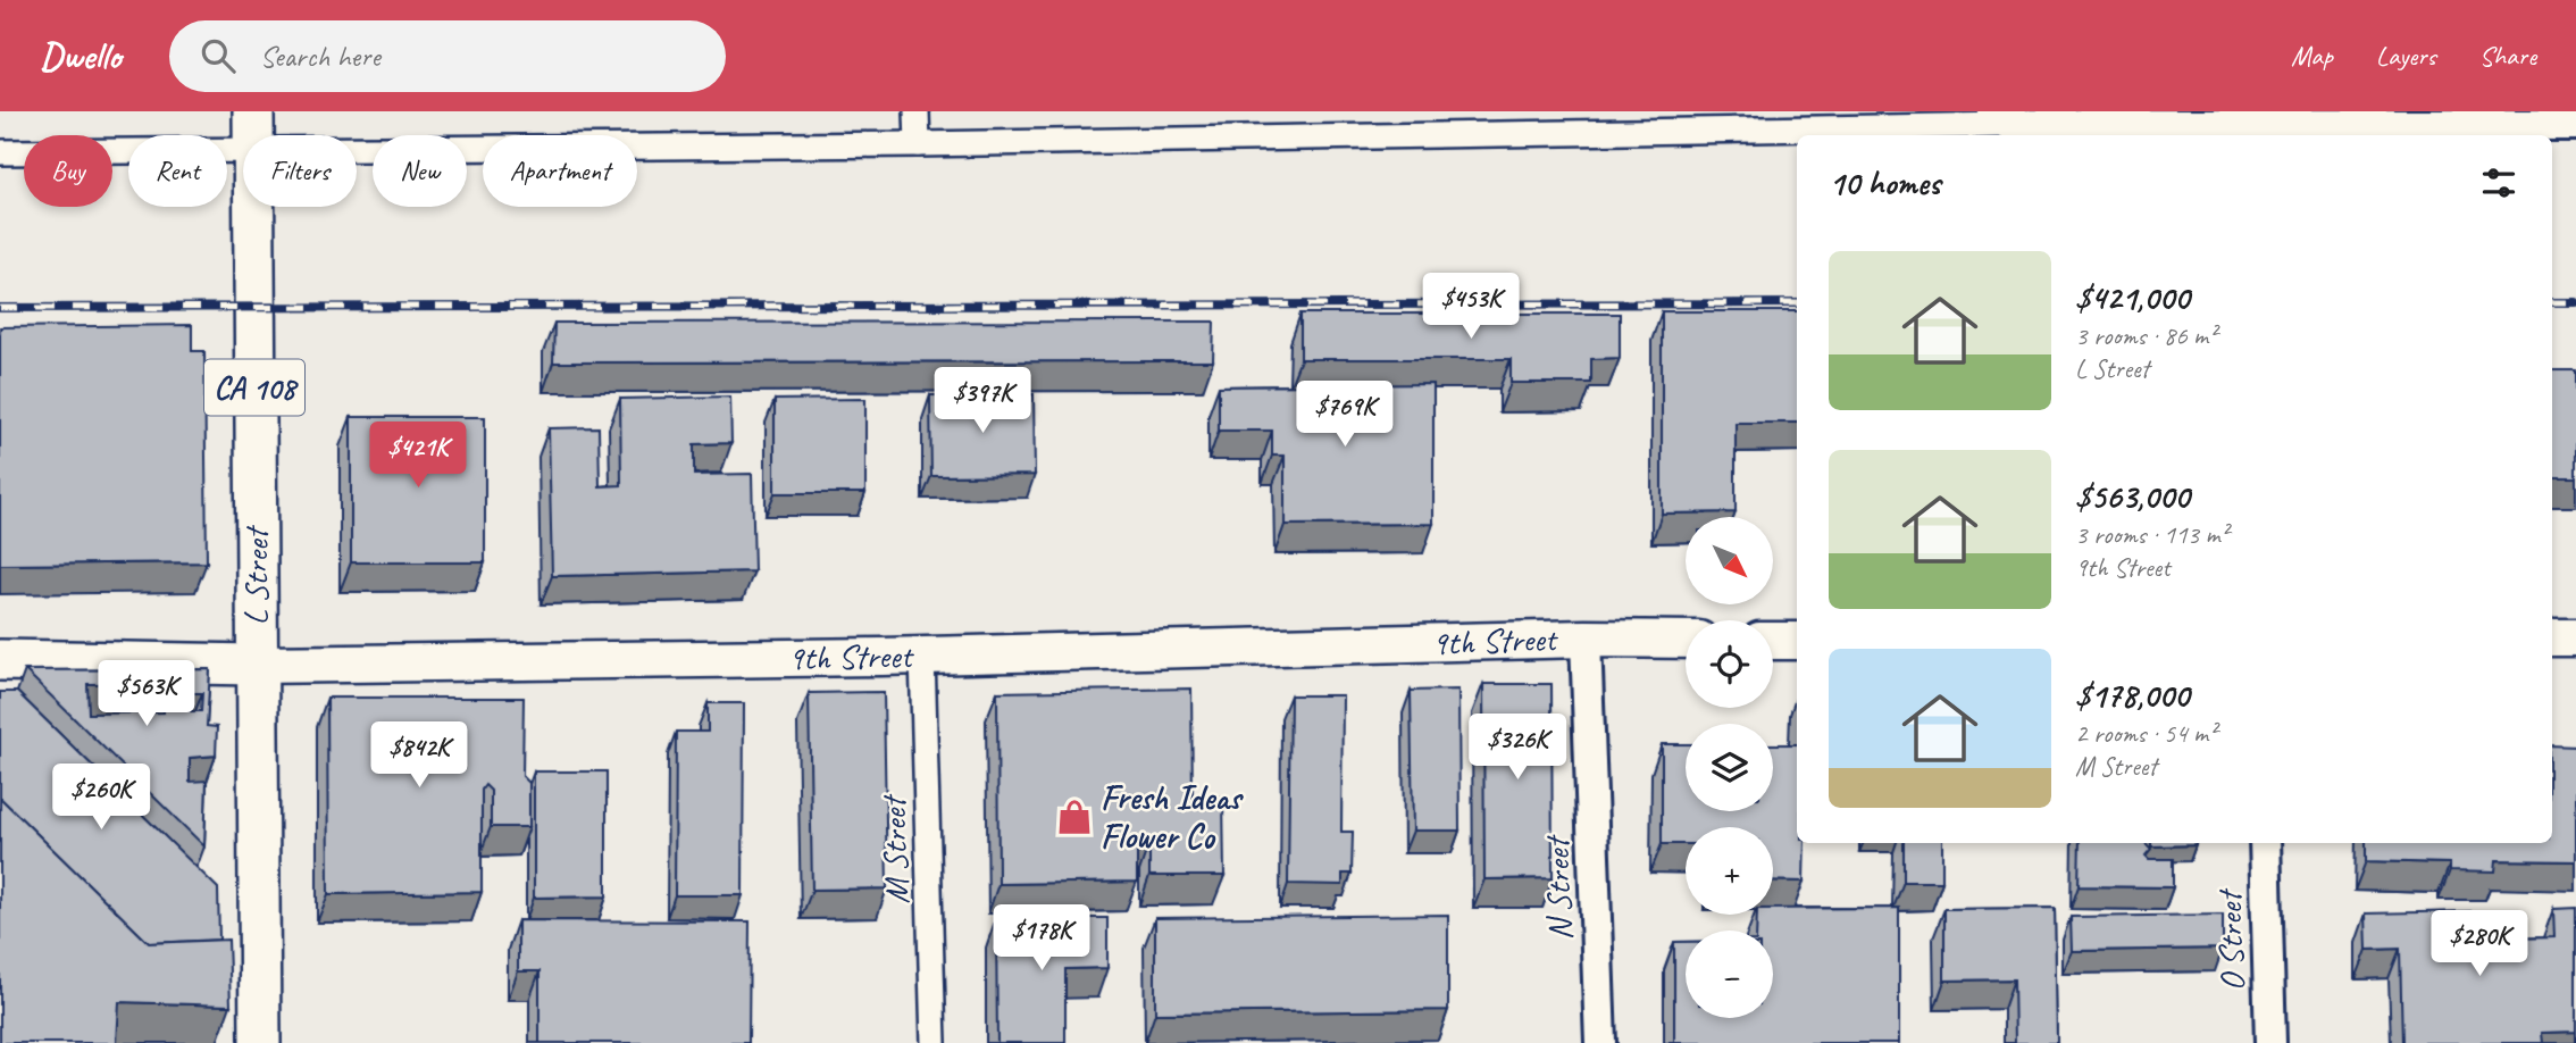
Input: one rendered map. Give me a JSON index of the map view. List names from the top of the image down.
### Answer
{
  "streets": {
    "main road": ["CA 108", "L Street", "9th Street"],
    "street": ["M Street", "N Street", "O Street"]
  },
  "crossings": [
    ["L Street", "9th Street"],
    ["9th Street", "M Street"],
    ["9th Street", "N Street"]
  ],
  "places": {
    "shop": ["Fresh Ideas Flower Co"]
  },
  "north": "bottom right",
  "page": {
    "header": "Dwello",
    "search": "Search here",
    "nav": ["Map", "Layers", "Share"],
    "chip": [
      "Buy",
      "Rent",
      "Filters",
      "New",
      "Apartment"
    ],
    "heading": "10 homes",
    "list": [
      {
        "name": "$421,000",
        "note": "3 rooms · 86 m² · L Street"
      },
      {
        "name": "$563,000",
        "note": "3 rooms · 113 m² · 9th Street"
      },
      {
        "name": "$178,000",
        "note": "2 rooms · 54 m² · M Street"
      }
    ],
    "price": [
      "$453K",
      "$397K",
      "$769K",
      "$421K",
      "$563K",
      "$326K",
      "$842K",
      "$260K",
      "$178K",
      "$280K"
    ],
    "map_buttons": ["+", "−"]
  }
}
